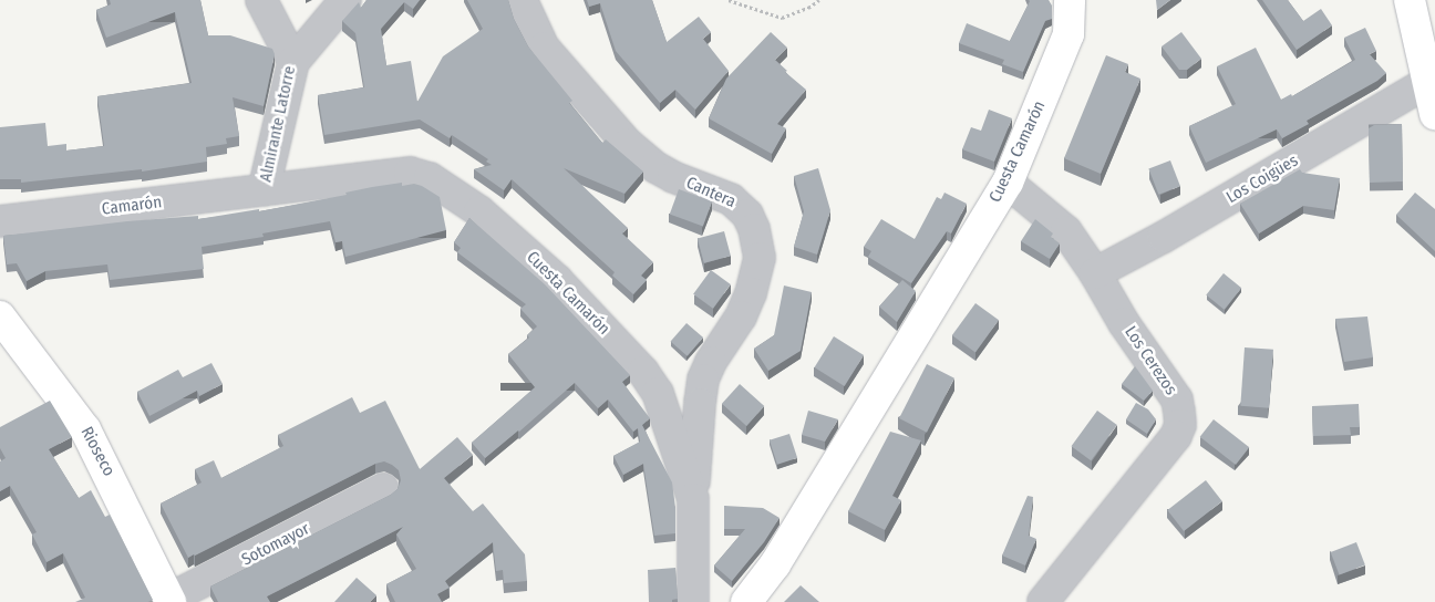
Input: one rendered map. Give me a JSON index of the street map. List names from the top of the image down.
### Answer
{
  "streets": {
    "main road": ["Cuesta Camarón", "Rioseco"],
    "street": [
      "Almirante Latorre",
      "Los Coigües",
      "Cantera",
      "Camarón",
      "Los Cerezos",
      "Sotomayor"
    ]
  },
  "crossings": [
    ["Almirante Latorre", "Cuesta Camarón"],
    ["Almirante Latorre", "Camarón"],
    ["Cuesta Camarón", "Cantera"],
    ["Cuesta Camarón", "Camarón"],
    ["Cuesta Camarón", "Los Cerezos"],
    ["Los Coigües", "Los Cerezos"],
    ["Rioseco", "Sotomayor"]
  ]
}
